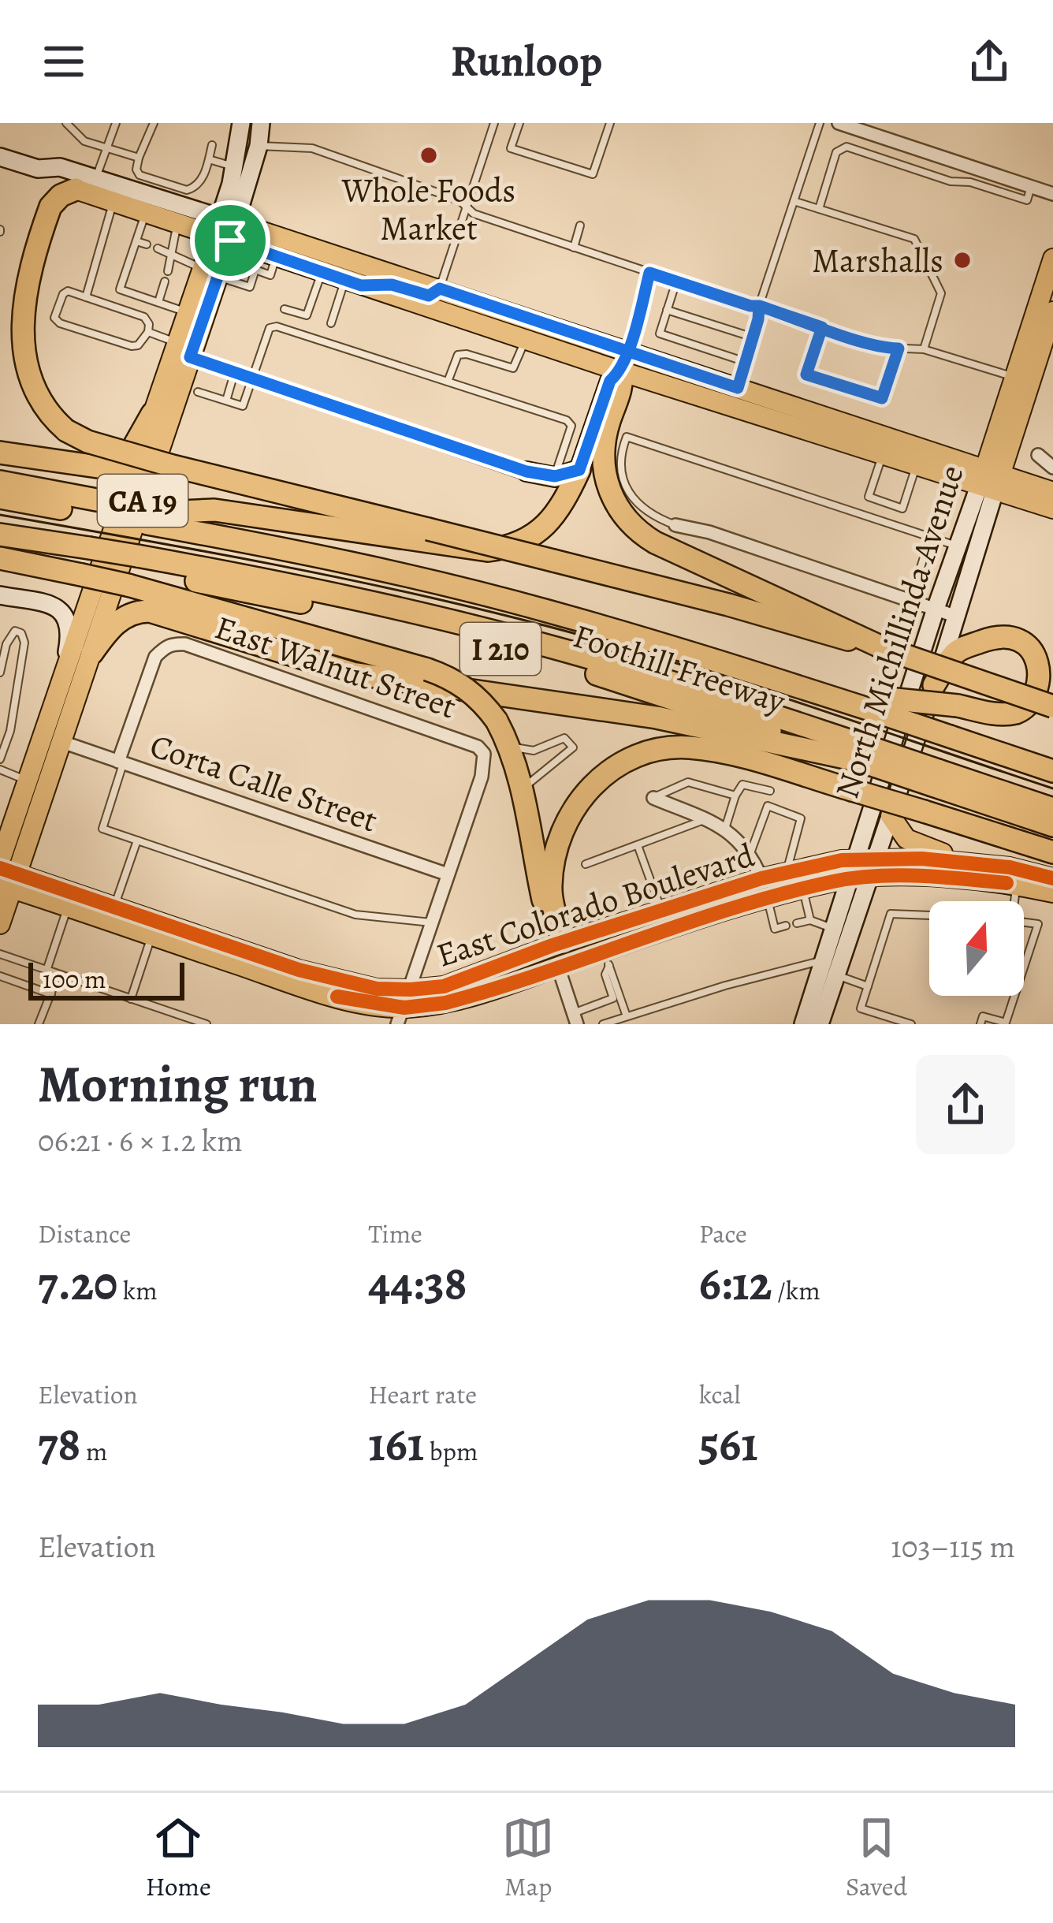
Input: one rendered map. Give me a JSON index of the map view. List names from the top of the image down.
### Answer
{
  "streets": {
    "highway": ["I 210", "Foothill Freeway"],
    "main road": ["CA 19", "North Michillinda Avenue", "East Colorado Boulevard"],
    "street": ["East Walnut Street", "Corta Calle Street"]
  },
  "crossings": [
    ["CA 19", "Corta Calle Street"],
    ["CA 19", "East Colorado Boulevard"],
    ["North Michillinda Avenue", "East Colorado Boulevard"],
    ["East Walnut Street", "Corta Calle Street"]
  ],
  "places": ["Whole Foods Market", "Marshalls"],
  "scale_bar": "100 m",
  "north": "top",
  "page": {
    "header": "Runloop",
    "scale": "100 m",
    "heading": ["Morning run", "06:21 · 6 × 1.2 km"],
    "stats": [
      ["Distance", "7.20 km"],
      ["Time", "44:38"],
      ["Pace", "6:12 /km"],
      ["Elevation", "78 m"],
      ["Heart rate", "161 bpm"],
      ["kcal", "561"]
    ],
    "chart": ["Elevation", "103–115 m"],
    "tabs": ["Home", "Map", "Saved"]
  }
}
